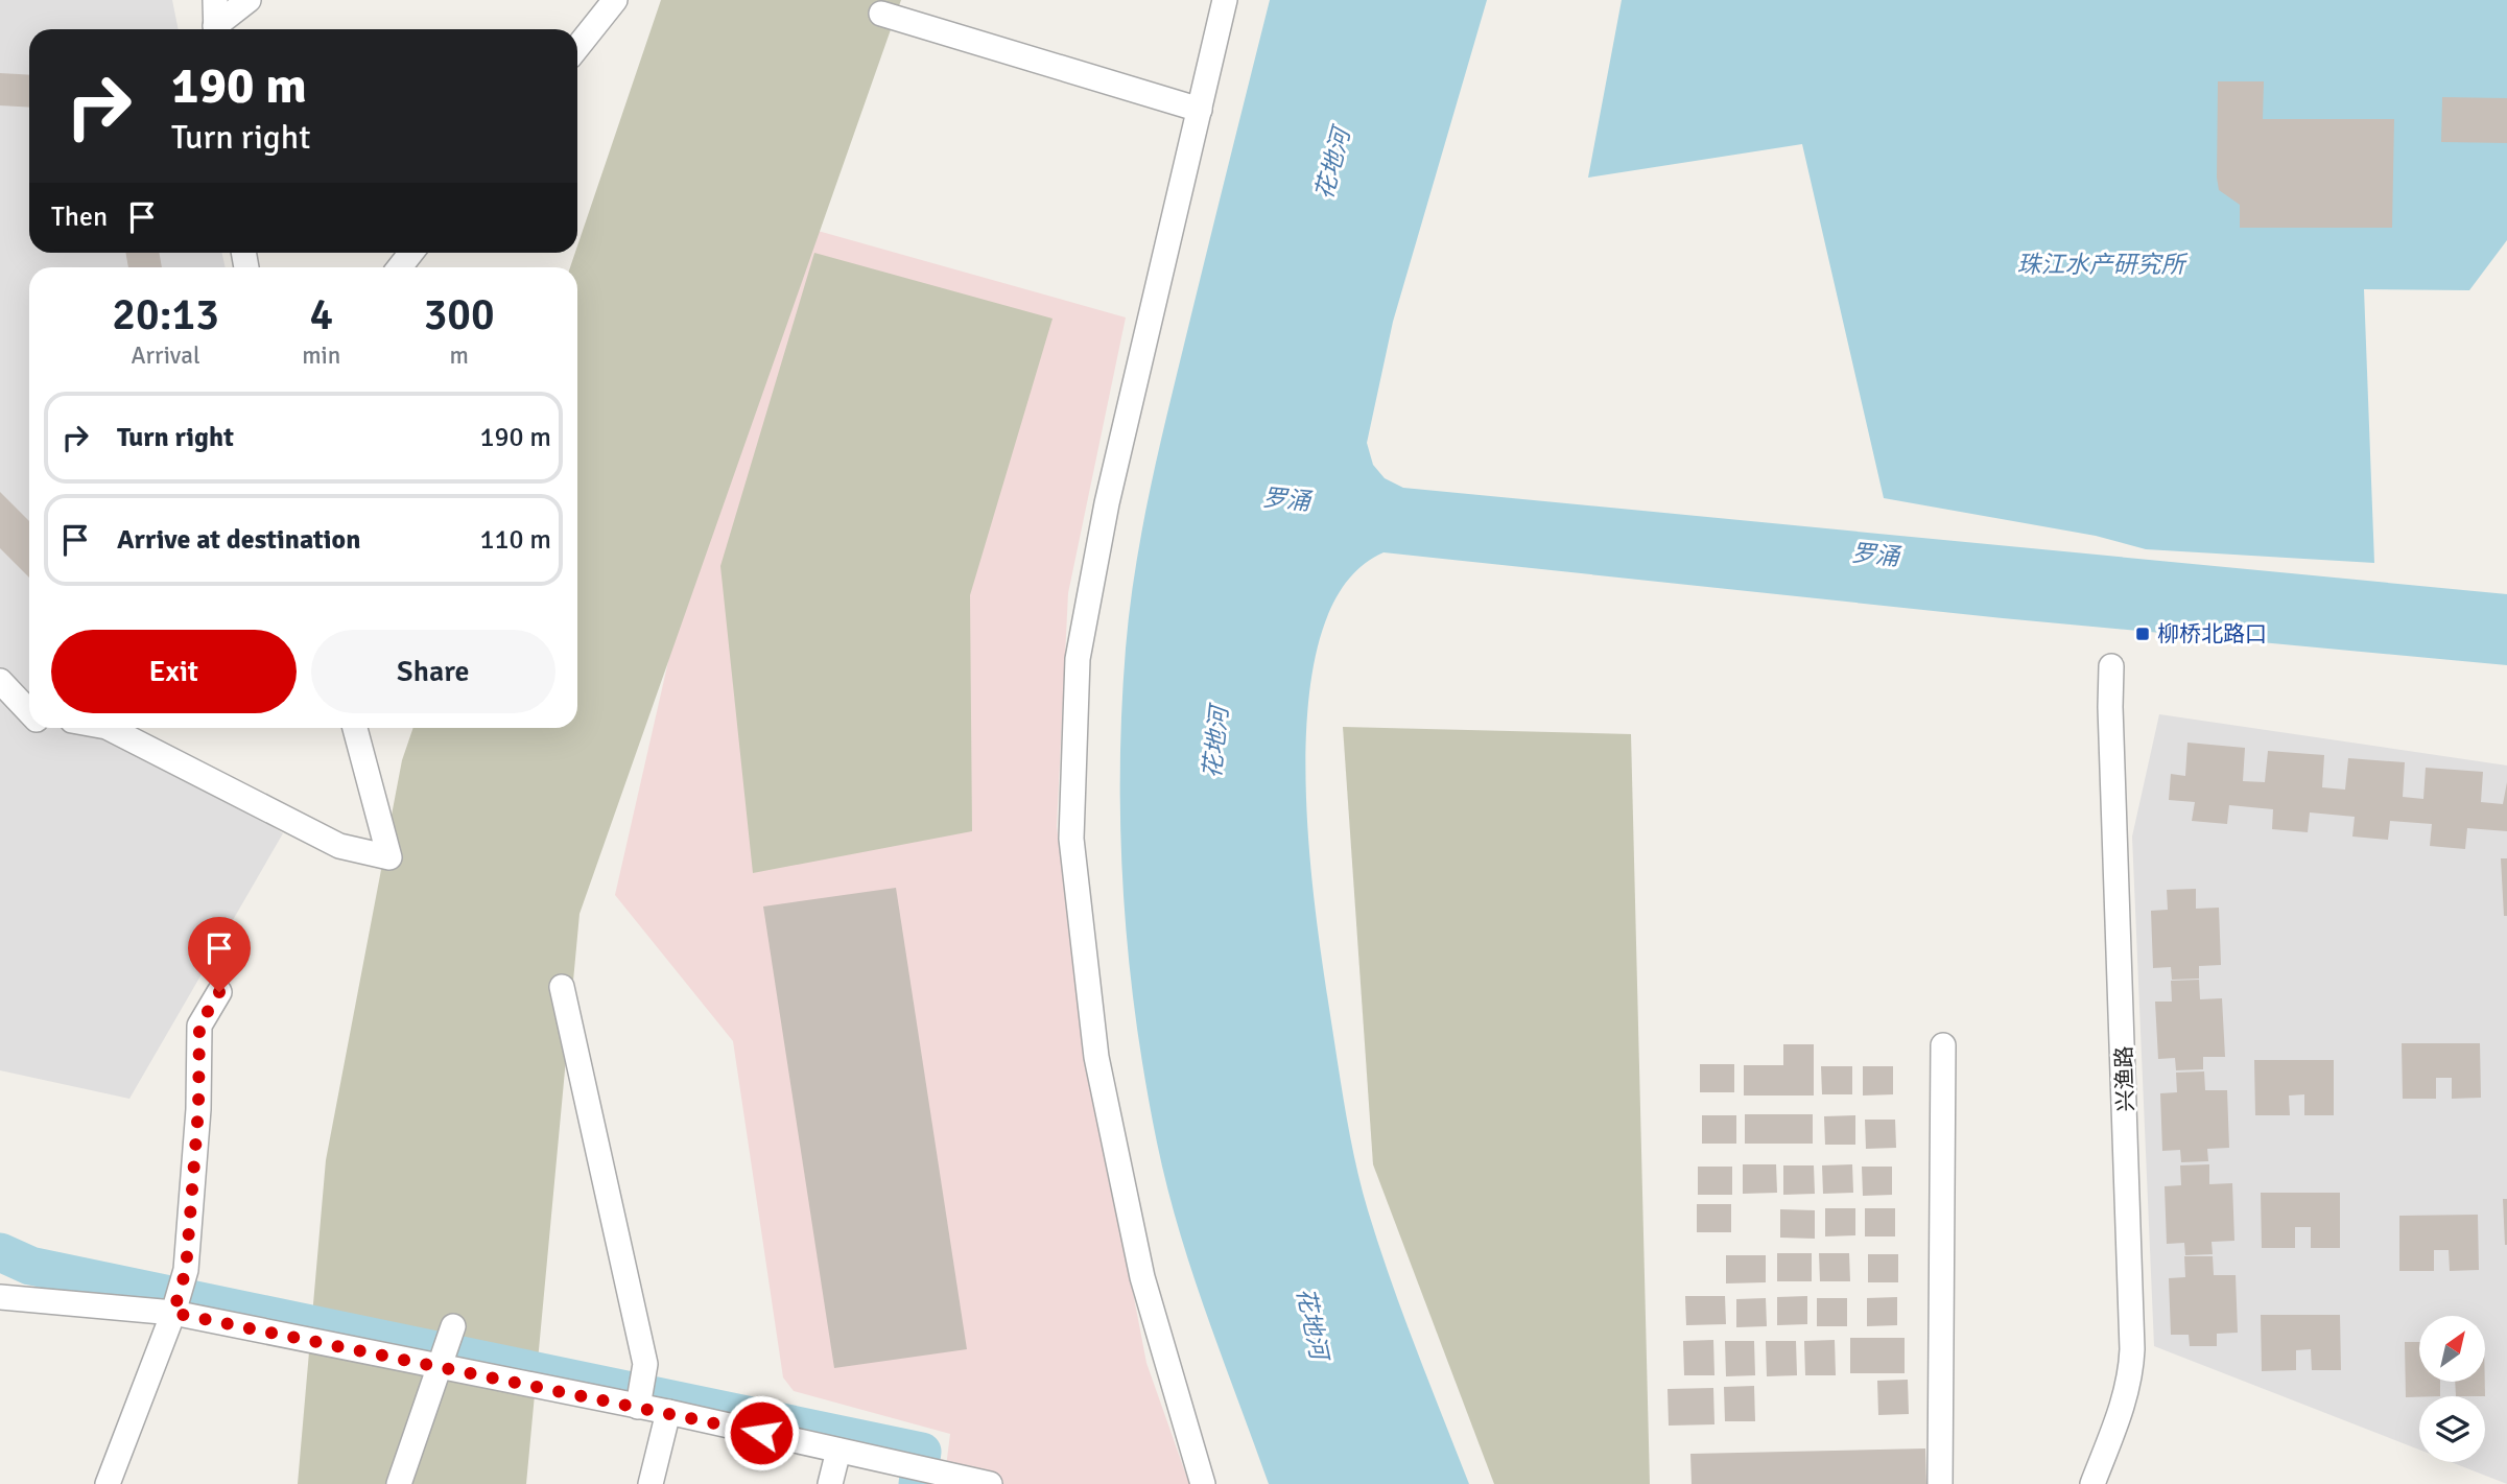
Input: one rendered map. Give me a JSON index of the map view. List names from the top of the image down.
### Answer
{
  "streets": {
    "street": ["兴渔路"]
  },
  "water": ["花地河", "珠江水产研究所", "罗涌"],
  "places": {
    "transit": ["柳桥北路口"]
  },
  "north": "top right",
  "page": {
    "turn": ["190 m", "Turn right"],
    "then": "Then",
    "eta": [
      "20:13",
      "Arrival",
      "4",
      "min",
      "300",
      "m"
    ],
    "list": [
      {
        "name": "Turn right",
        "value": "190 m"
      },
      {
        "name": "Arrive at destination",
        "value": "110 m"
      }
    ],
    "buttons": ["Exit", "Share"]
  }
}
